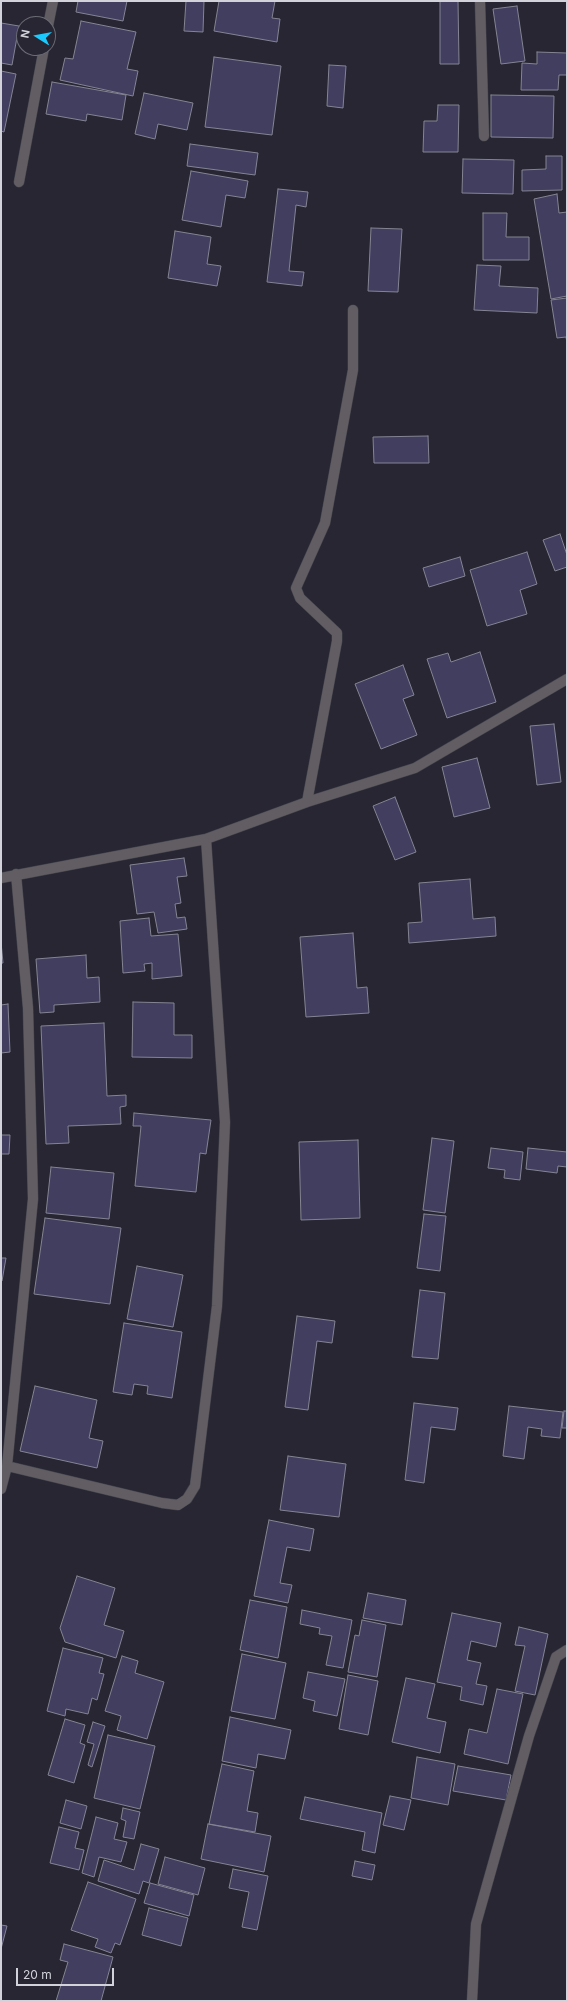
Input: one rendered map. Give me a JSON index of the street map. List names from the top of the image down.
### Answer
{
  "scale_bar": "20 m",
  "north": "left"
}
